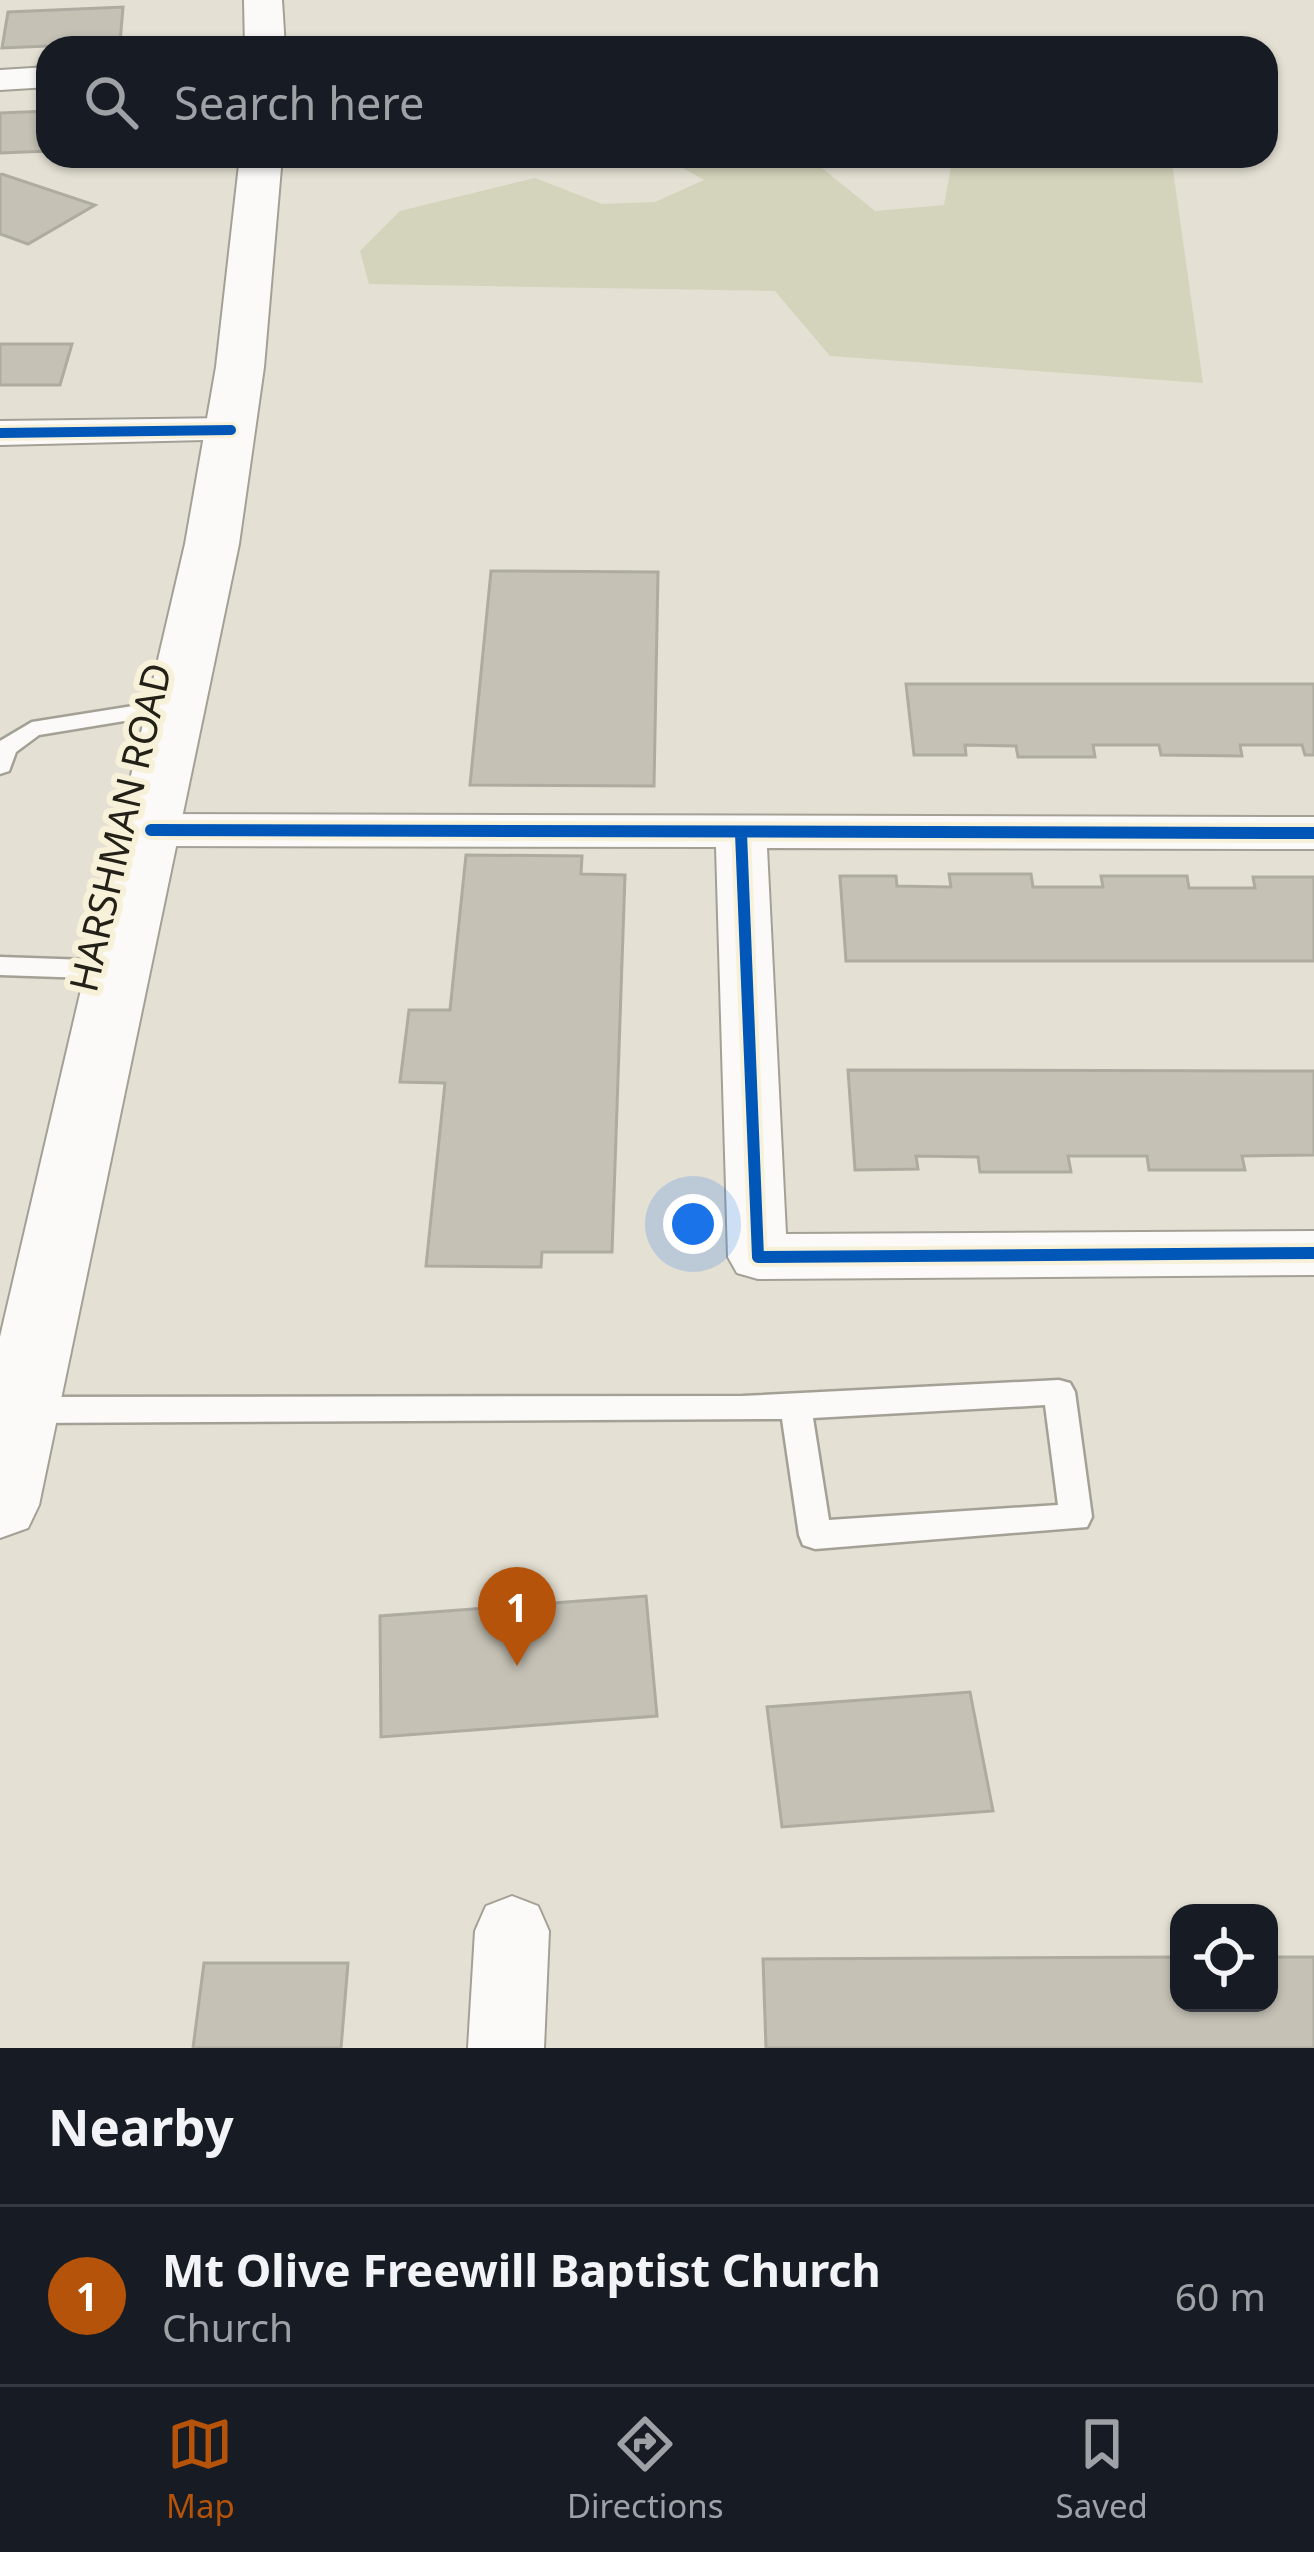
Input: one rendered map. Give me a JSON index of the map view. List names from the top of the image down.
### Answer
{
  "streets": {
    "main road": ["HARSHMAN ROAD"]
  },
  "page": {
    "search": "Search here",
    "pins": "1",
    "heading": "Nearby",
    "list": [
      {
        "mark": "1",
        "name": "Mt Olive Freewill Baptist Church",
        "note": "Church",
        "value": "60 m"
      }
    ],
    "nav": ["Map", "Directions", "Saved"]
  }
}
